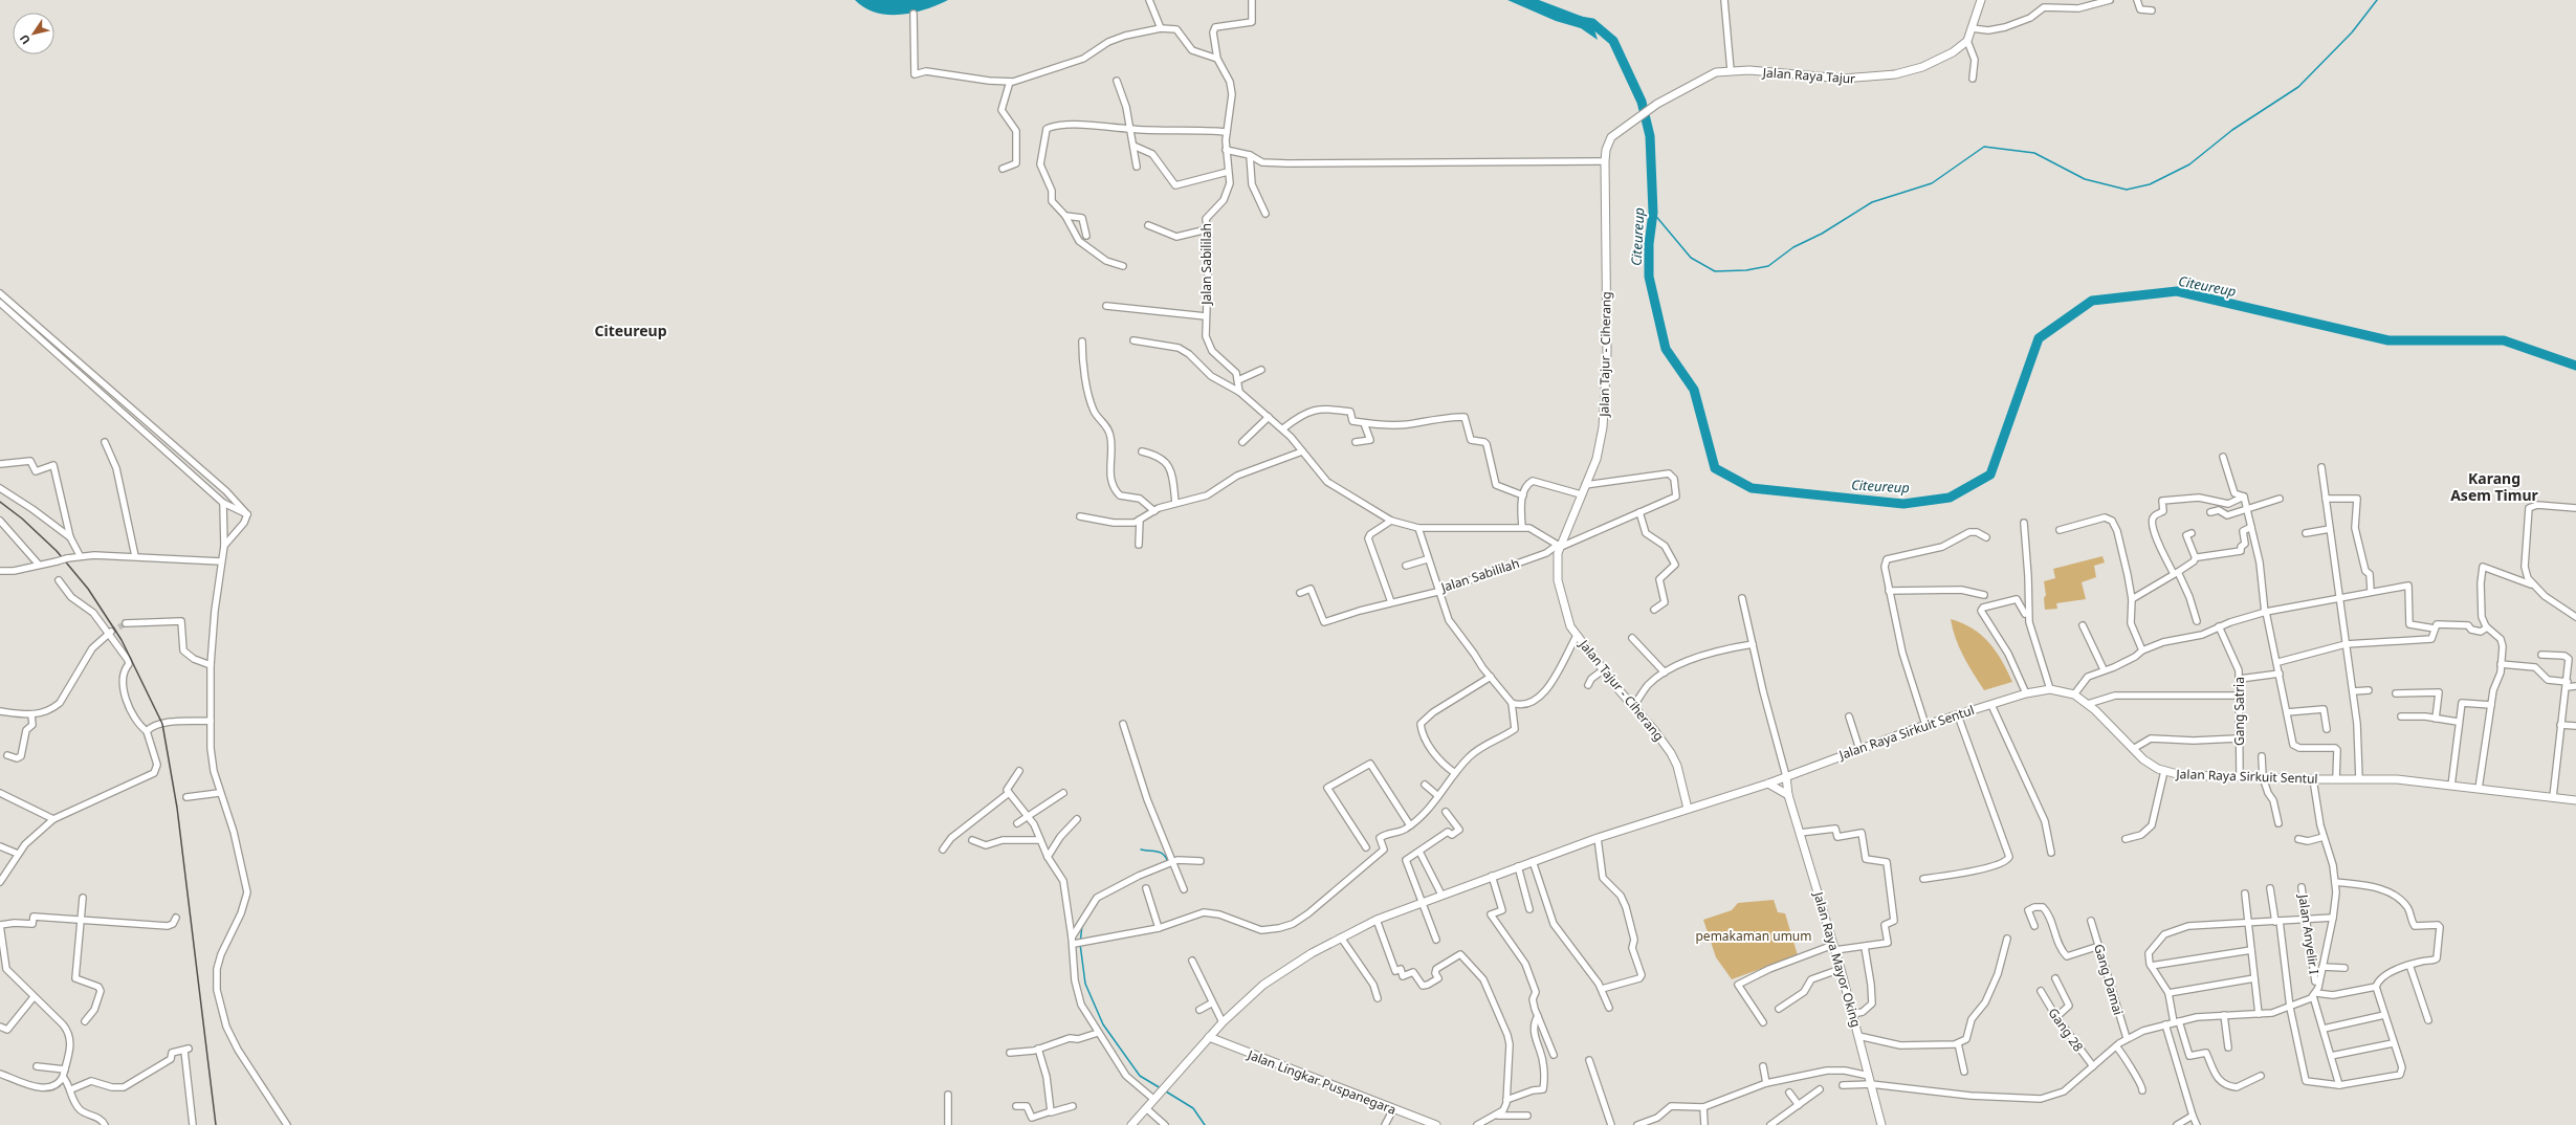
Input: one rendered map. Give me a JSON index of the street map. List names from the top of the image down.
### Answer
{
  "streets": {
    "main road": [
      "Jalan Raya Tajur",
      "Jalan Tajur - Ciherang",
      "Jalan Raya Sirkuit Sentul",
      "Jalan Raya Mayor Oking",
      "Jalan Lingkar Puspanegara"
    ],
    "street": [
      "Jalan Sabililah",
      "Gang Satria",
      "Jalan Anyelir I",
      "Gang Damai",
      "Gang 28"
    ]
  },
  "crossings": [
    ["Jalan Raya Tajur", "Jalan Tajur - Ciherang"],
    ["Jalan Sabililah", "Jalan Tajur - Ciherang"],
    ["Jalan Tajur - Ciherang", "Jalan Raya Sirkuit Sentul"],
    ["Gang Satria", "Jalan Raya Sirkuit Sentul"],
    ["Jalan Raya Sirkuit Sentul", "Jalan Raya Mayor Oking"],
    ["Jalan Raya Sirkuit Sentul", "Jalan Lingkar Puspanegara"]
  ],
  "districts": ["Citeureup", "Karang Asem Timur"],
  "water": ["Citeureup"],
  "parks": ["pemakaman umum"],
  "north": "bottom left"
}
